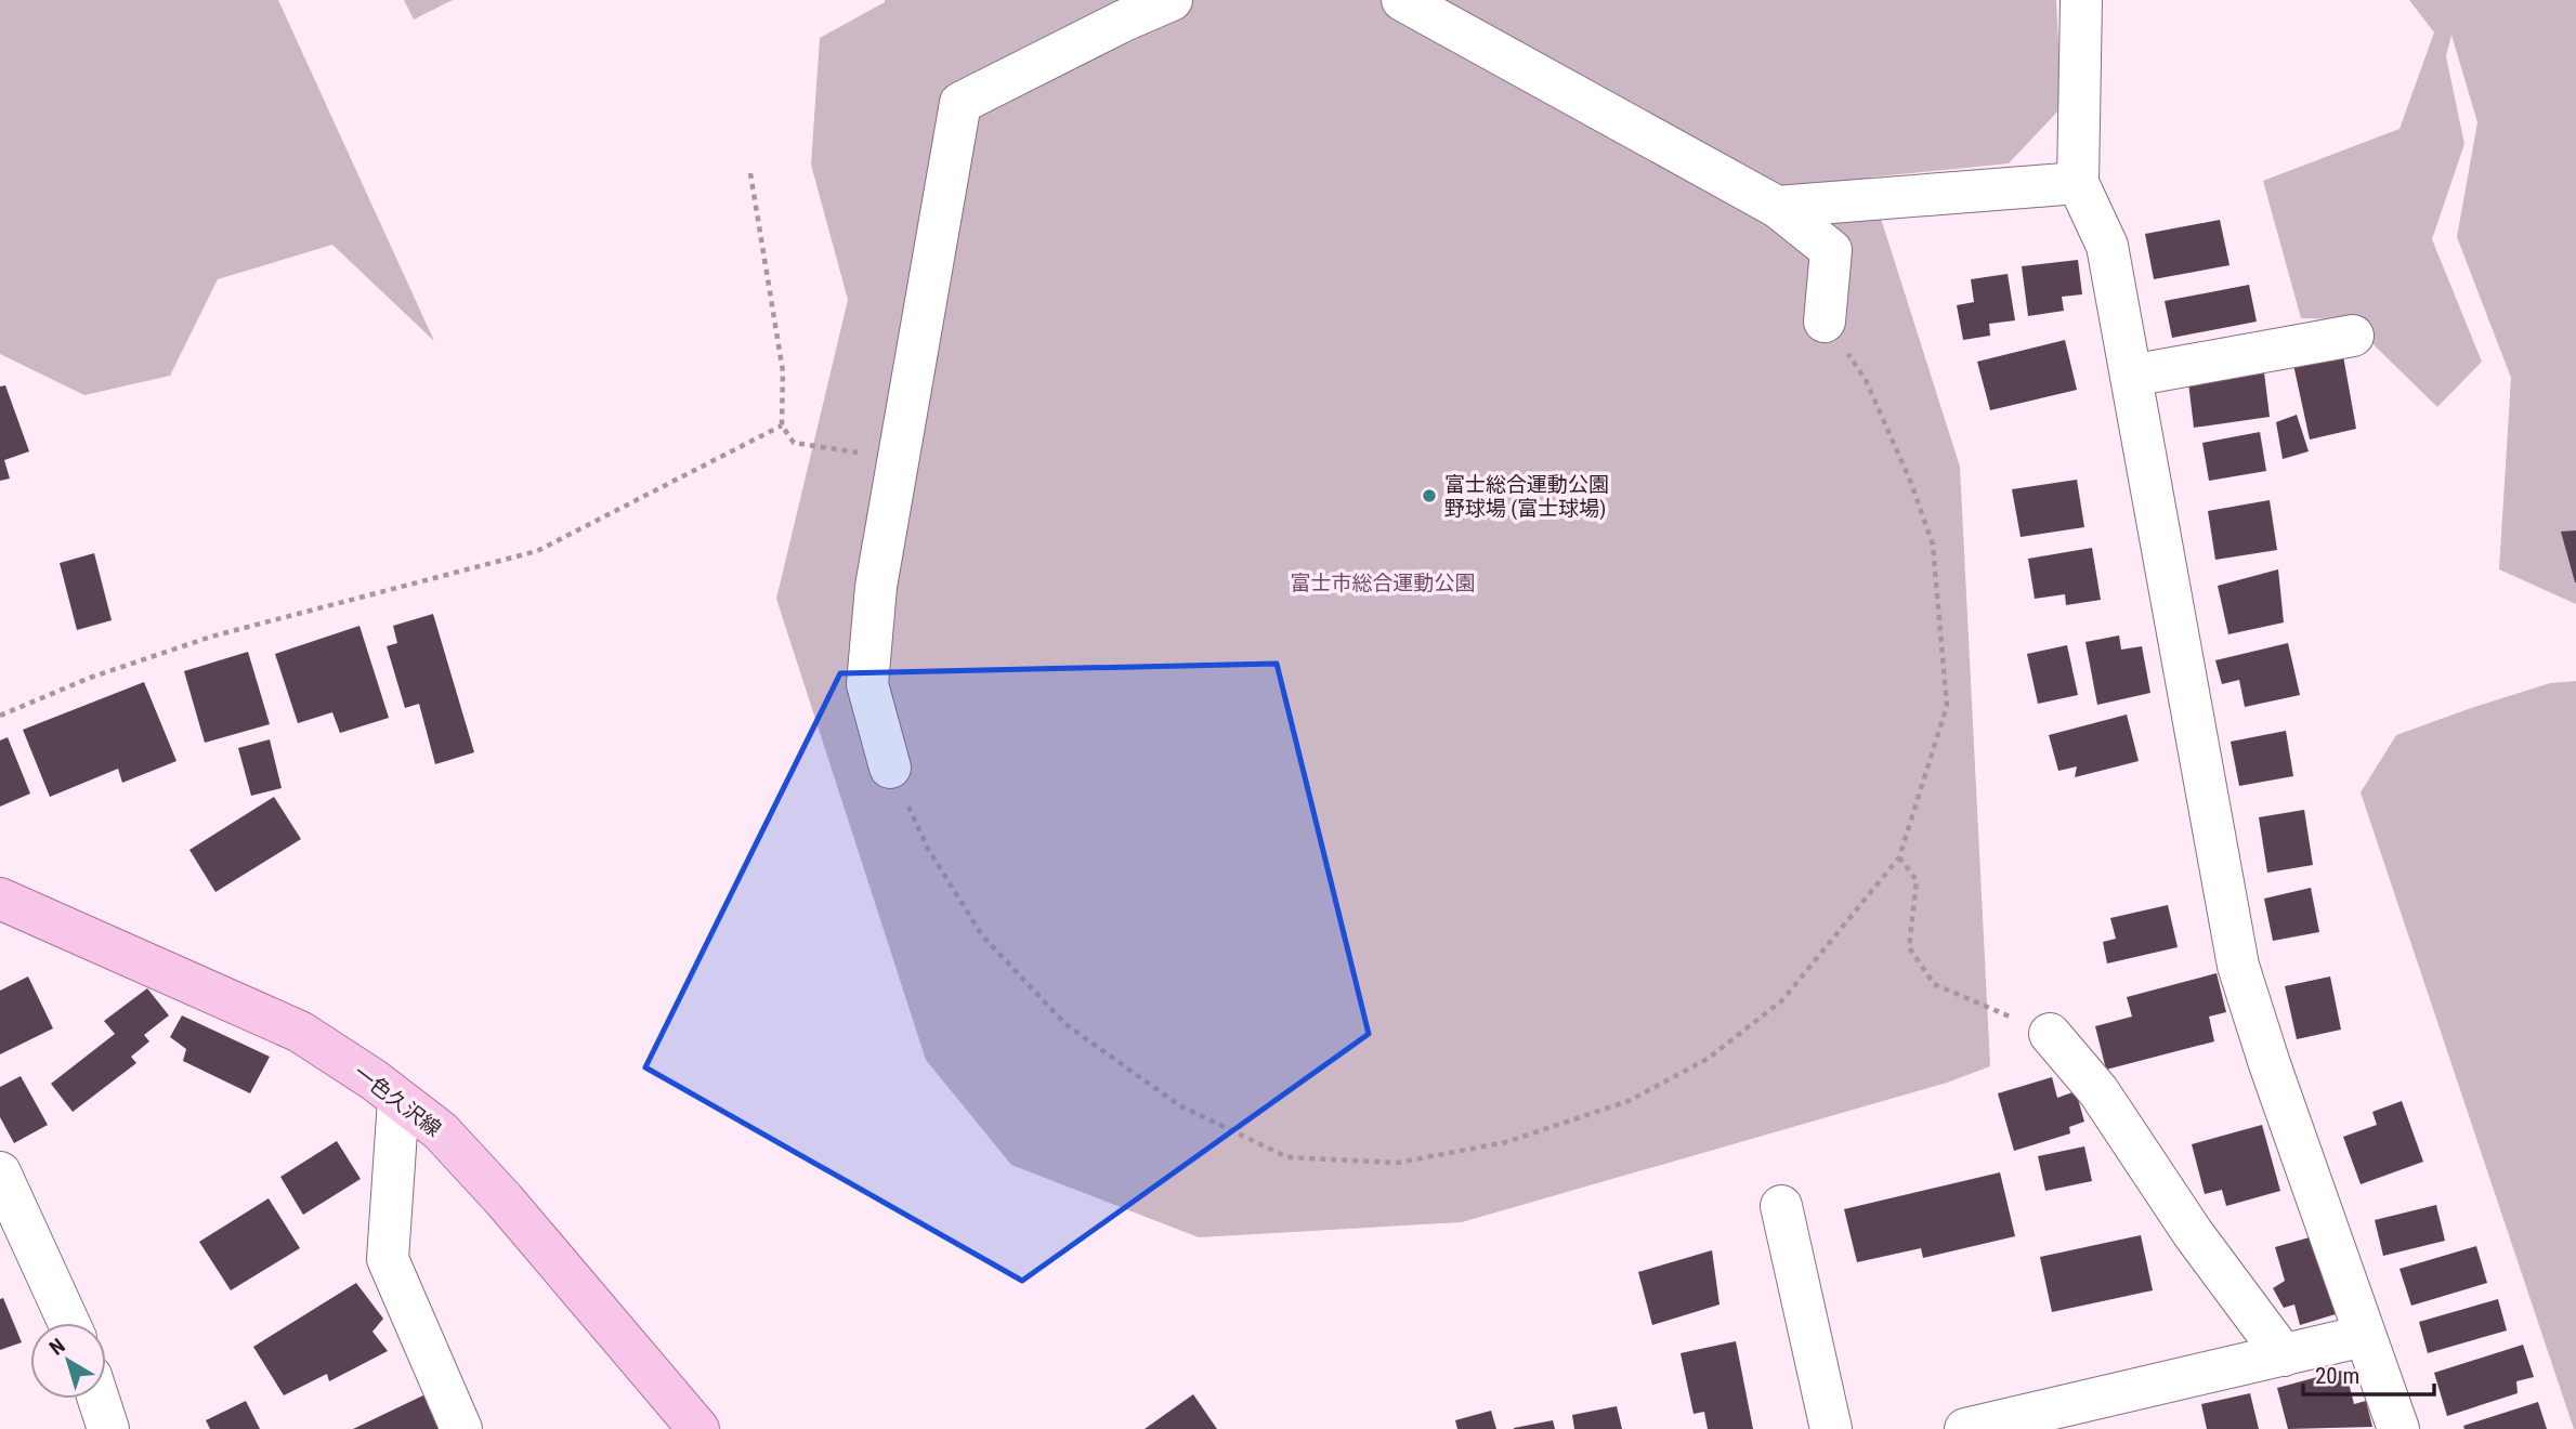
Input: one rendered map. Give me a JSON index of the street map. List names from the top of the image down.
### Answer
{
  "streets": {
    "main road": ["一色久沢線"]
  },
  "parks": ["富士市総合運動公園"],
  "places": ["富士総合運動公園 野球場 (富士球場)"],
  "scale_bar": "20 m",
  "north": "top left"
}
